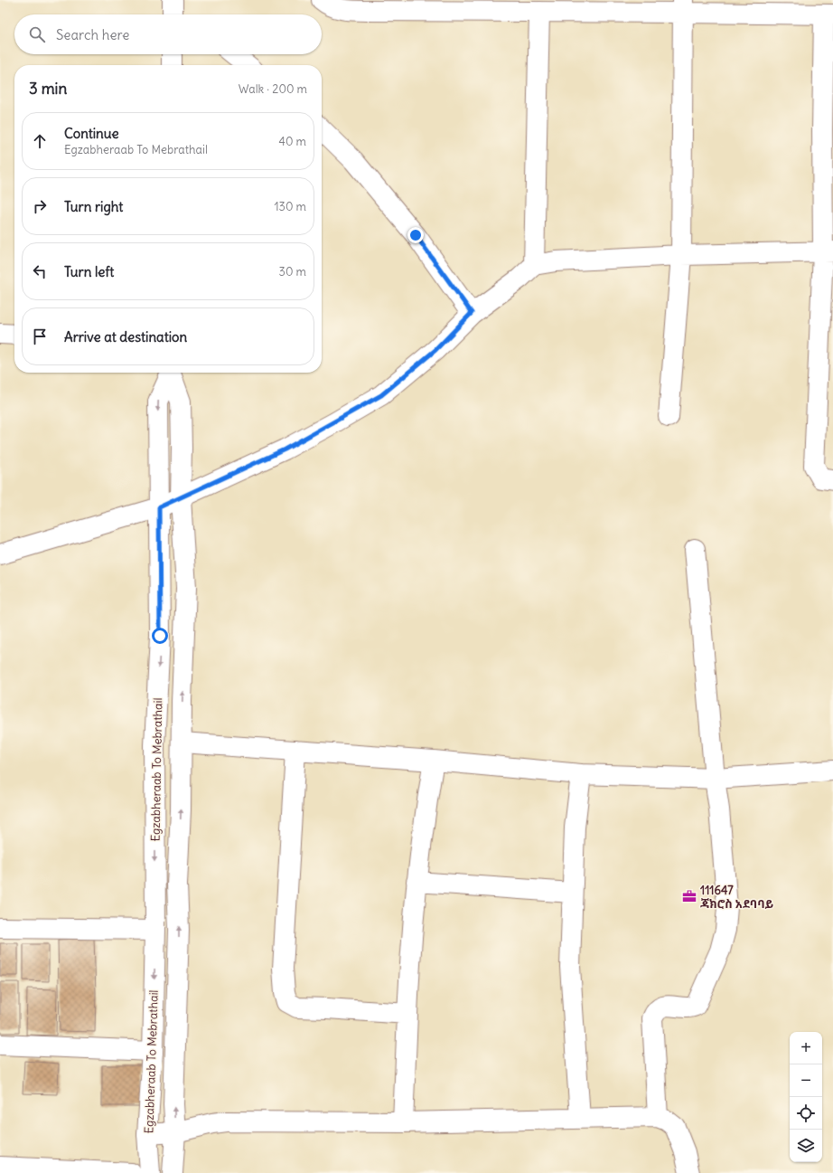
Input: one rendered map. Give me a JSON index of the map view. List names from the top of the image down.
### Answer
{
  "streets": {
    "street": ["Egzabheraab To Mebrathail"]
  },
  "places": {
    "office": ["111647 ጃክሮስ አደባባይ"]
  },
  "page": {
    "search": "Search here",
    "heading": ["3 min", "Walk · 200 m"],
    "list": [
      ["Continue", "Egzabheraab To Mebrathail", "40 m"],
      ["Turn right", "130 m"],
      ["Turn left", "30 m"],
      "Arrive at destination"
    ],
    "map_buttons": ["+", "−"]
  }
}
